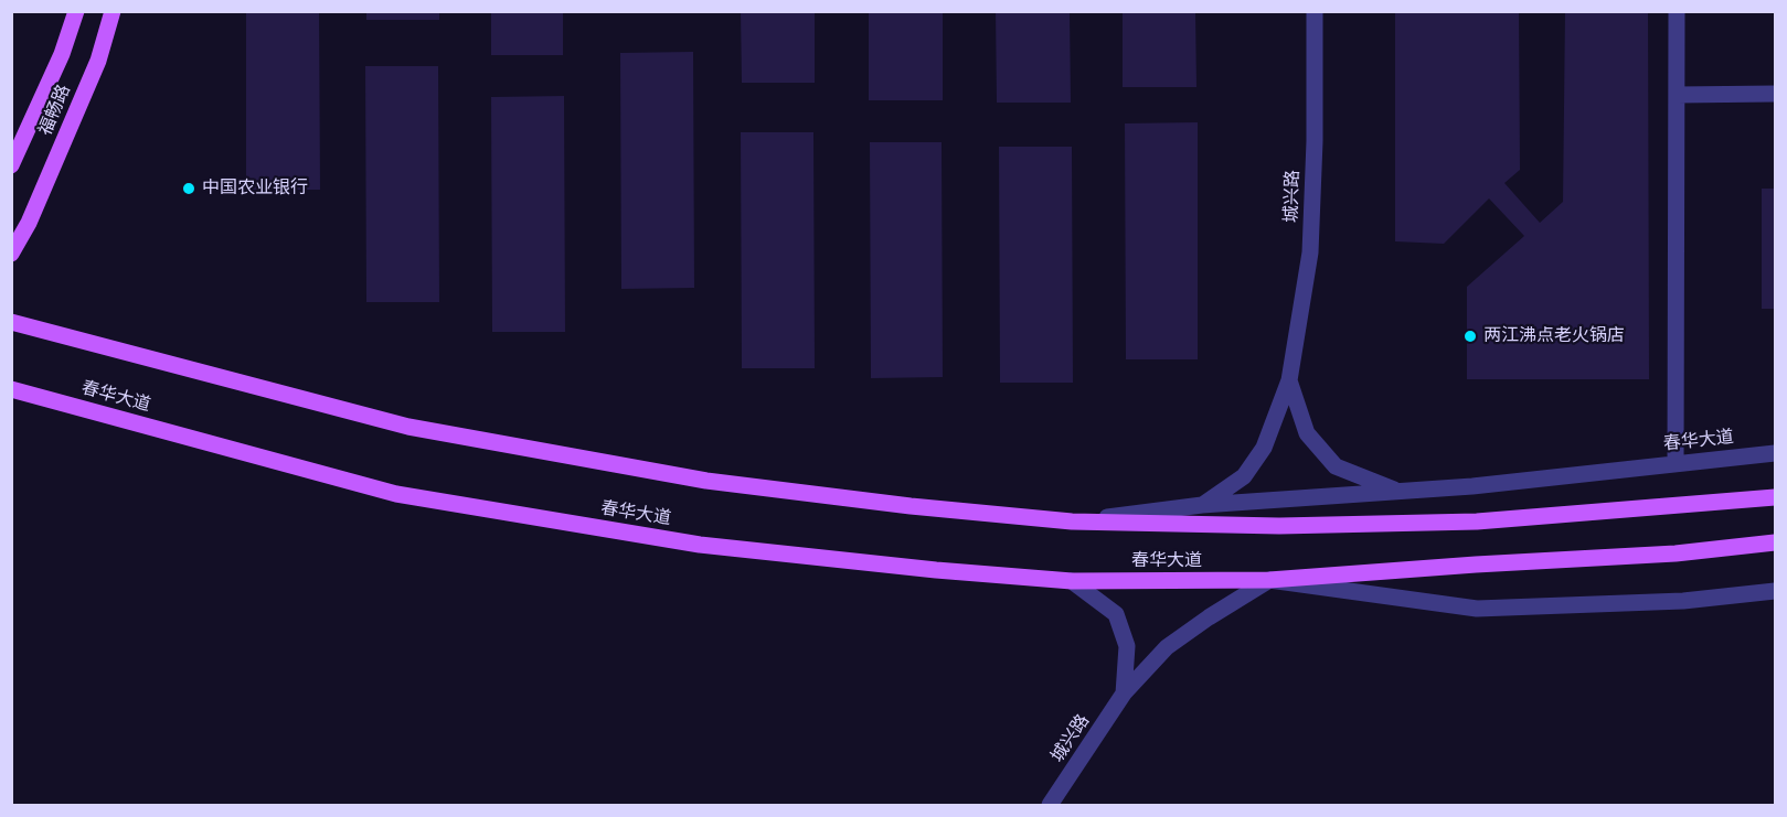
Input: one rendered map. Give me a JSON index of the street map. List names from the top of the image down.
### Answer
{
  "streets": {
    "main road": ["福畅路", "春华大道"],
    "street": ["城兴路"]
  },
  "crossings": [
    ["城兴路", "春华大道"]
  ],
  "places": ["中国农业银行", "两江沸点老火锅店"]
}
